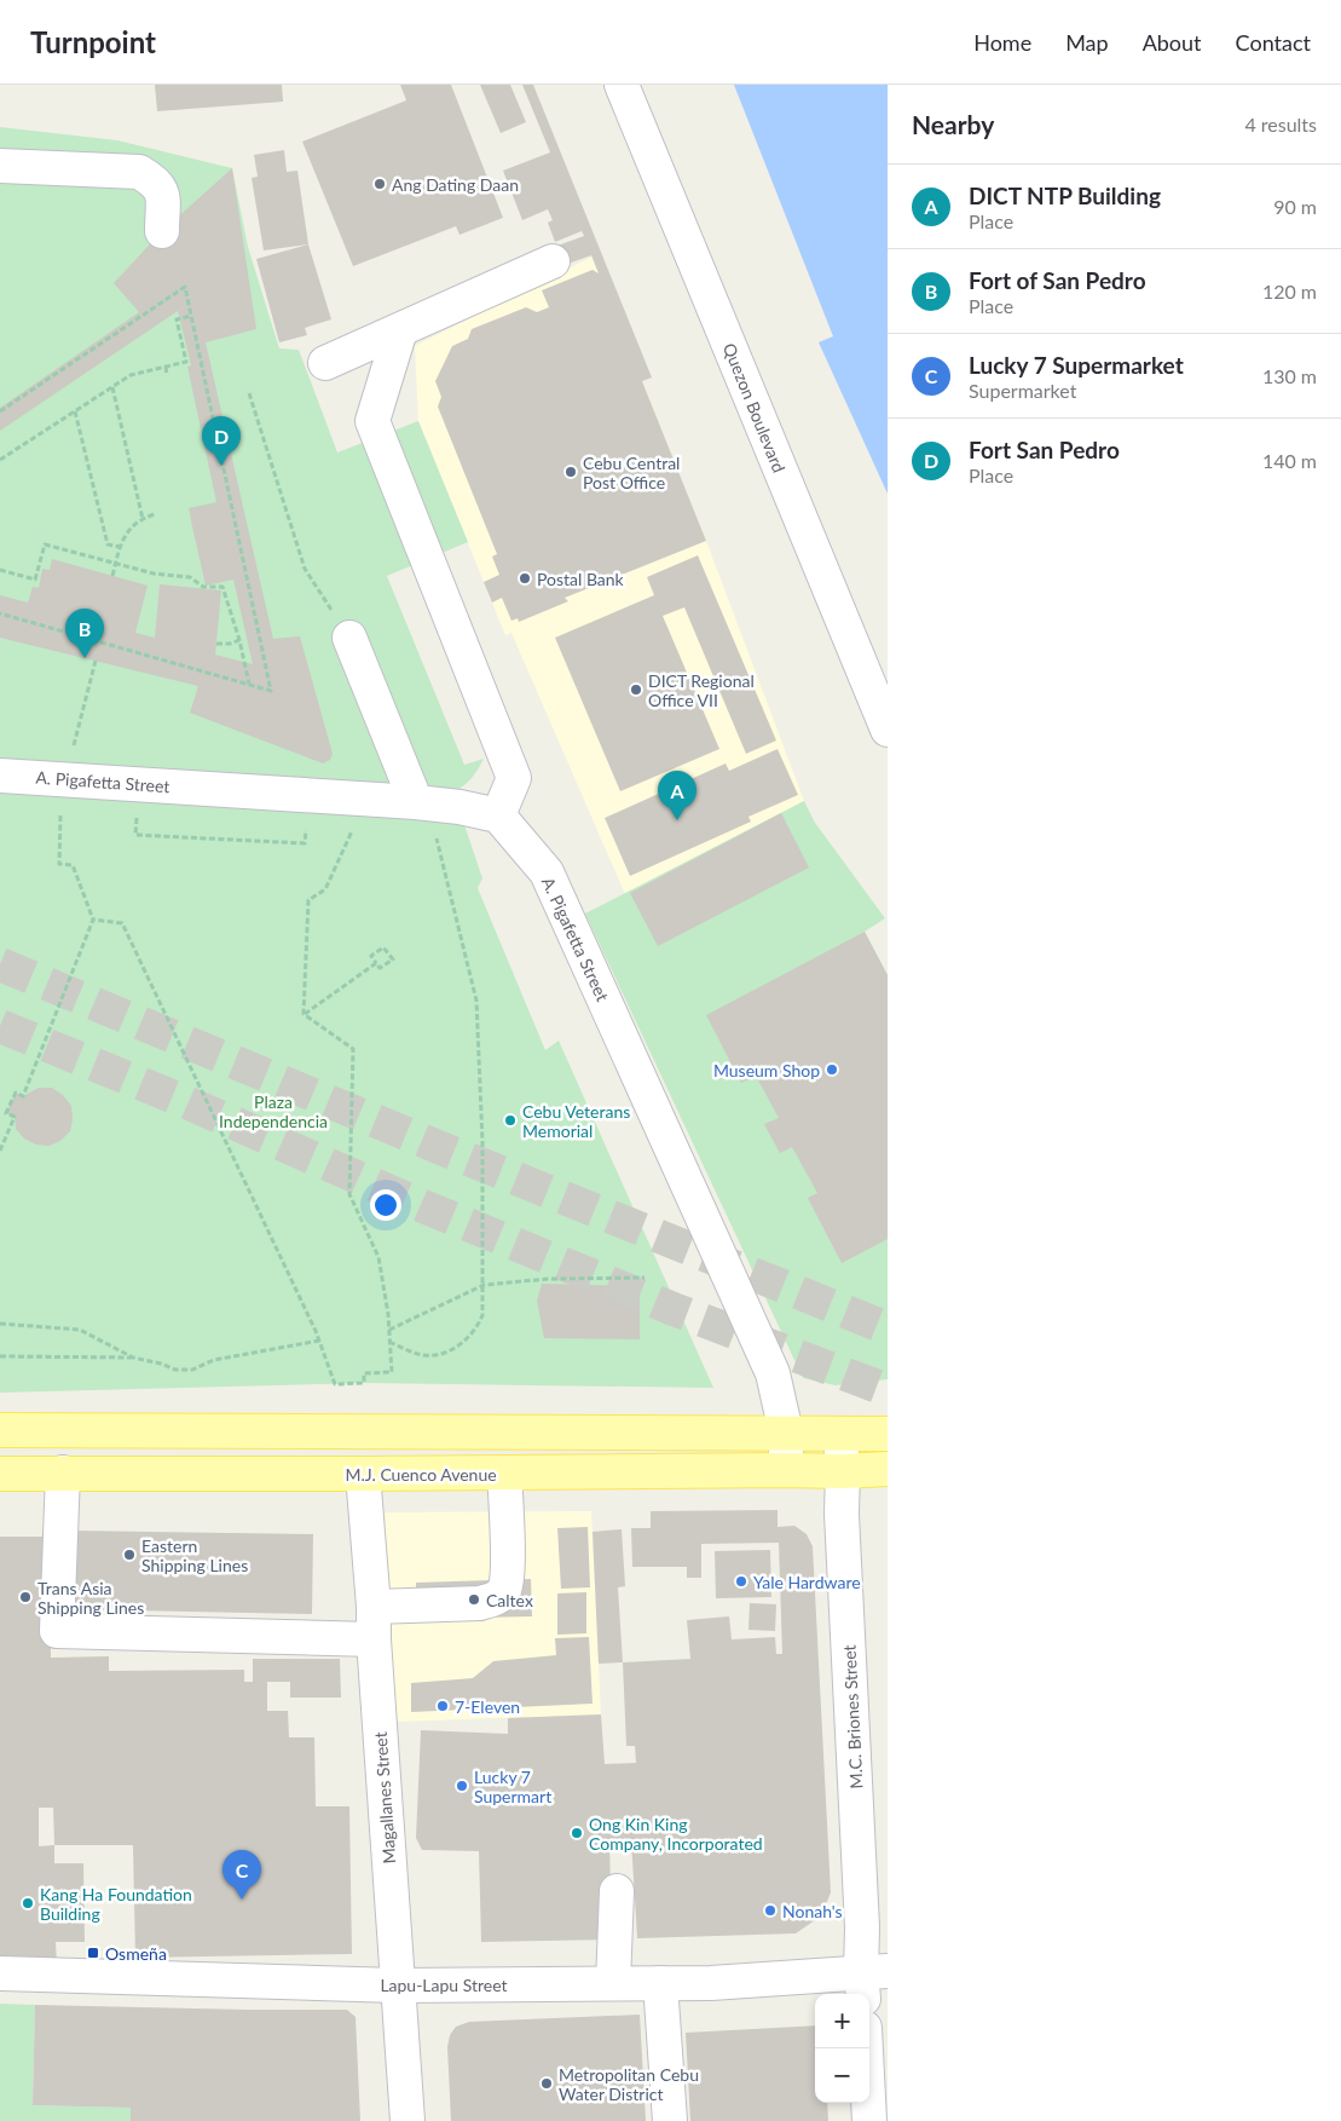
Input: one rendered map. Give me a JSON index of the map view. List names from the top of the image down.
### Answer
{
  "streets": {
    "main road": ["M.J. Cuenco Avenue"],
    "street": [
      "Quezon Boulevard",
      "A. Pigafetta Street",
      "M.C. Briones Street",
      "Magallanes Street",
      "Lapu-Lapu Street"
    ]
  },
  "crossings": [
    ["A. Pigafetta Street", "M.J. Cuenco Avenue"],
    ["M.J. Cuenco Avenue", "M.C. Briones Street"],
    ["M.J. Cuenco Avenue", "Magallanes Street"],
    ["M.C. Briones Street", "Lapu-Lapu Street"],
    ["Magallanes Street", "Lapu-Lapu Street"]
  ],
  "parks": ["Plaza Independencia"],
  "places": {
    "other": [
      "Ang Dating Daan",
      "Cebu Central Post Office",
      "Postal Bank",
      "DICT Regional Office VII",
      "Museum Shop",
      "Cebu Veterans Memorial",
      "Eastern Shipping Lines",
      "Yale Hardware",
      "Trans Asia Shipping Lines",
      "Caltex",
      "7-Eleven",
      "Lucky 7 Supermart",
      "Ong Kin King Company, Incorporated",
      "Kang Ha Foundation Building",
      "Nonah's",
      "Metropolitan Cebu Water District"
    ],
    "transit": ["Osmeña"]
  },
  "page": {
    "header": "Turnpoint",
    "nav": [
      "Home",
      "Map",
      "About",
      "Contact"
    ],
    "heading": ["Nearby", "4 results"],
    "list": [
      {
        "mark": "A",
        "name": "DICT NTP Building",
        "note": "Place",
        "value": "90 m"
      },
      {
        "mark": "B",
        "name": "Fort of San Pedro",
        "note": "Place",
        "value": "120 m"
      },
      {
        "mark": "C",
        "name": "Lucky 7 Supermarket",
        "note": "Supermarket",
        "value": "130 m"
      },
      {
        "mark": "D",
        "name": "Fort San Pedro",
        "note": "Place",
        "value": "140 m"
      }
    ],
    "pins": [
      "D",
      "B",
      "A",
      "C"
    ],
    "map_buttons": ["+", "−"]
  }
}
